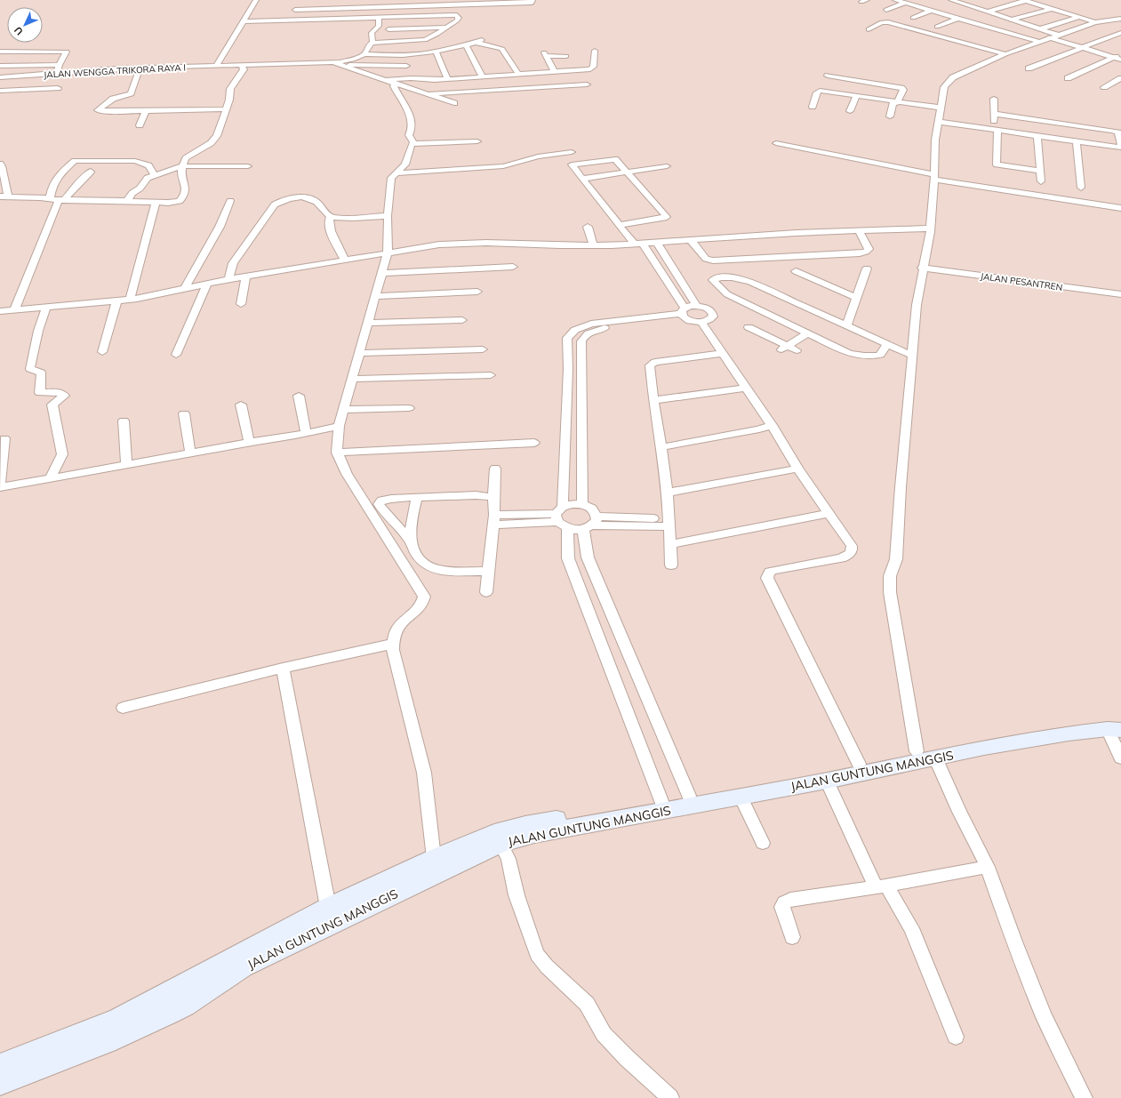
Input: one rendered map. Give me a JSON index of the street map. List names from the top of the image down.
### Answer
{
  "streets": {
    "street": ["JALAN WENGGA TRIKORA RAYA I", "JALAN PESANTREN", "JALAN GUNTUNG MANGGIS"]
  },
  "north": "bottom left"
}
